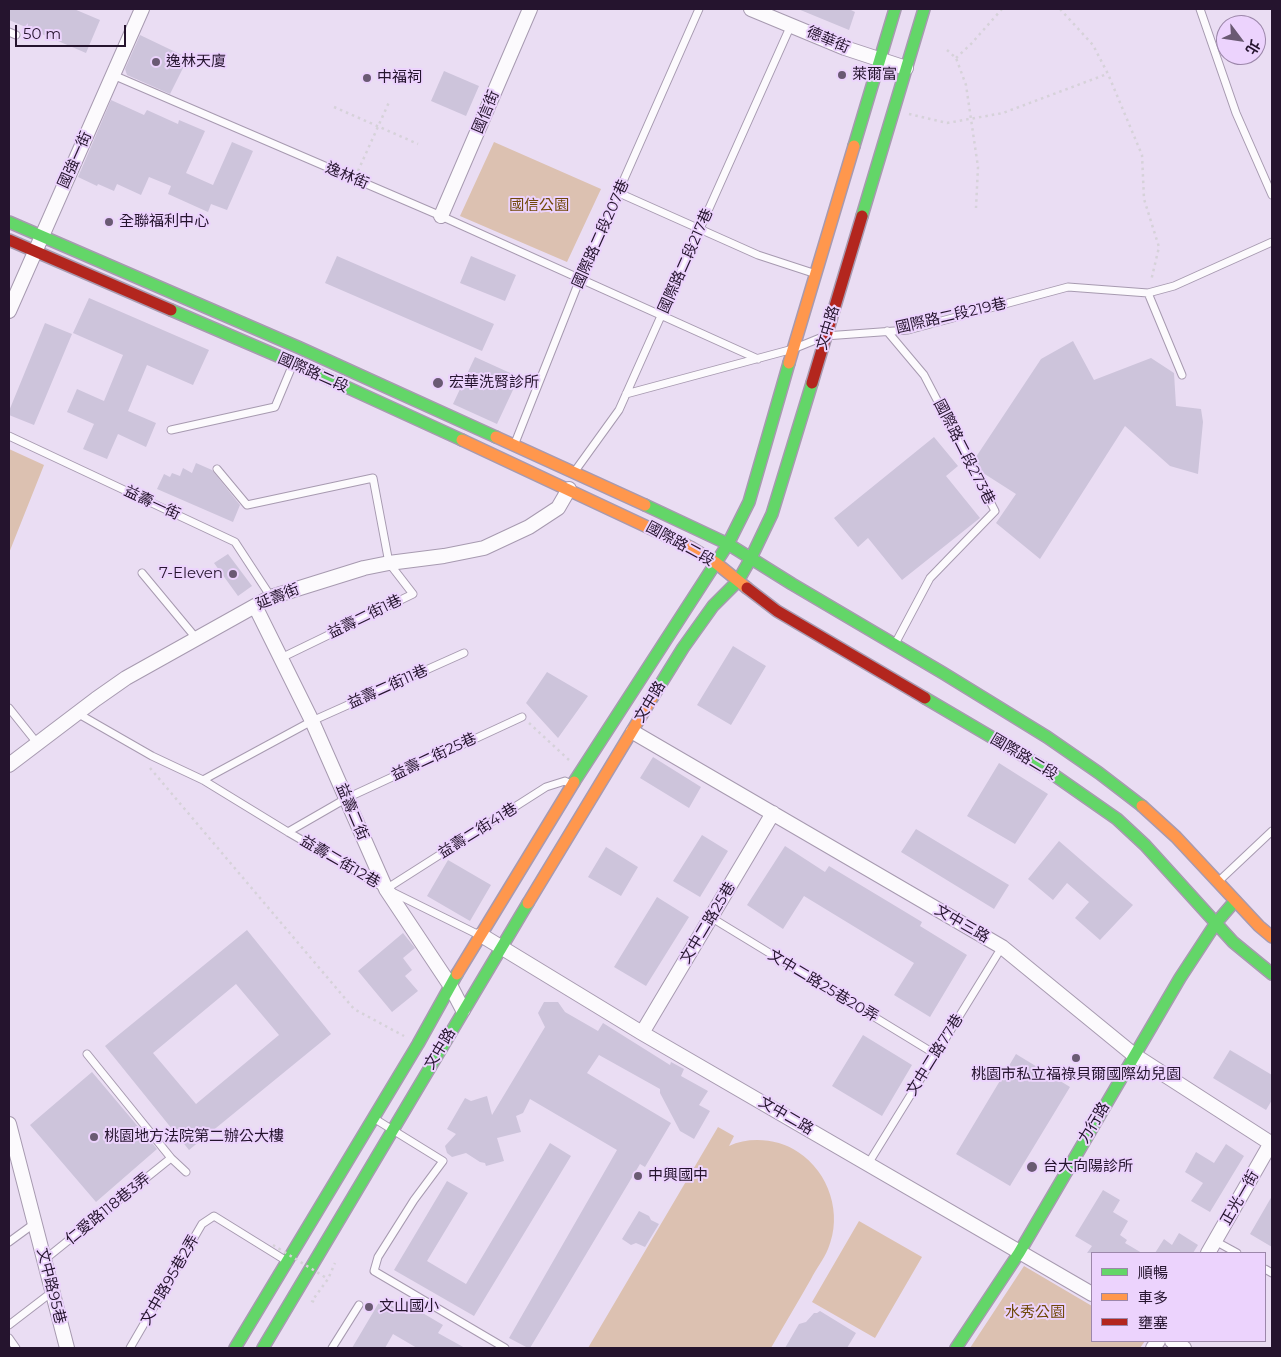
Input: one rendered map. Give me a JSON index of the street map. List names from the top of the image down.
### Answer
{
  "streets": {
    "street": [
      "德華街",
      "國信街",
      "國強一街",
      "文中路",
      "國際路二段",
      "延壽街",
      "益壽二街",
      "文中二路25巷",
      "文中三路",
      "文中二路",
      "力行路",
      "正光一街",
      "文中路95巷"
    ],
    "lane": [
      "逸林街",
      "國際路二段207巷",
      "國際路二段217巷",
      "國際路二段219巷",
      "國際路二段273巷",
      "益壽一街",
      "益壽二街1巷",
      "益壽二街11巷",
      "益壽二街25巷",
      "益壽二街41巷",
      "益壽二街12巷",
      "文中二路25巷20弄",
      "文中二路77巷",
      "仁愛路118巷3弄",
      "文中路95巷2弄"
    ]
  },
  "crossings": [
    ["德華街", "國際路二段217巷"],
    ["德華街", "文中路"],
    ["國信街", "逸林街"],
    ["國強一街", "逸林街"],
    ["國強一街", "國際路二段"],
    ["逸林街", "國際路二段207巷"],
    ["逸林街", "國際路二段217巷"],
    ["逸林街", "國際路二段219巷"],
    ["國際路二段207巷", "國際路二段"],
    ["國際路二段217巷", "國際路二段219巷"],
    ["國際路二段217巷", "國際路二段"],
    ["國際路二段217巷", "延壽街"],
    ["國際路二段219巷", "文中路"],
    ["國際路二段219巷", "國際路二段273巷"],
    ["文中路", "國際路二段"],
    ["文中路", "益壽二街"],
    ["文中路", "益壽二街41巷"],
    ["文中路", "益壽二街12巷"],
    ["文中路", "文中三路"],
    ["文中路", "文中二路"],
    ["文中路", "文中路95巷2弄"],
    ["國際路二段", "國際路二段273巷"],
    ["國際路二段", "延壽街"],
    ["國際路二段", "力行路"],
    ["益壽一街", "延壽街"],
    ["延壽街", "益壽二街1巷"],
    ["延壽街", "益壽二街"],
    ["延壽街", "益壽二街12巷"],
    ["益壽二街1巷", "益壽二街"],
    ["益壽二街11巷", "益壽二街"],
    ["益壽二街25巷", "益壽二街"],
    ["益壽二街25巷", "益壽二街12巷"],
    ["益壽二街", "益壽二街41巷"],
    ["益壽二街", "益壽二街12巷"],
    ["益壽二街41巷", "益壽二街12巷"],
    ["益壽二街12巷", "文中二路"],
    ["文中二路25巷", "文中三路"],
    ["文中二路25巷", "文中二路25巷20弄"],
    ["文中二路25巷", "文中二路"],
    ["文中三路", "文中二路77巷"],
    ["文中三路", "力行路"],
    ["文中三路", "正光一街"],
    ["文中二路25巷20弄", "文中二路77巷"],
    ["文中二路77巷", "文中二路"],
    ["文中二路", "力行路"],
    ["仁愛路118巷3弄", "文中路95巷"]
  ],
  "parks": ["國信公園", "水秀公園"],
  "places": [
    "逸林天廈",
    "萊爾富",
    "中福祠",
    "全聯福利中心",
    "宏華洗腎診所",
    "7-Eleven",
    "桃園市私立福祿貝爾國際幼兒園",
    "桃園地方法院第二辦公大樓",
    "台大向陽診所",
    "中興國中",
    "文山國小"
  ],
  "legend": ["順暢", "車多", "壅塞"],
  "scale_bar": "50 m",
  "north": "bottom right"
}
